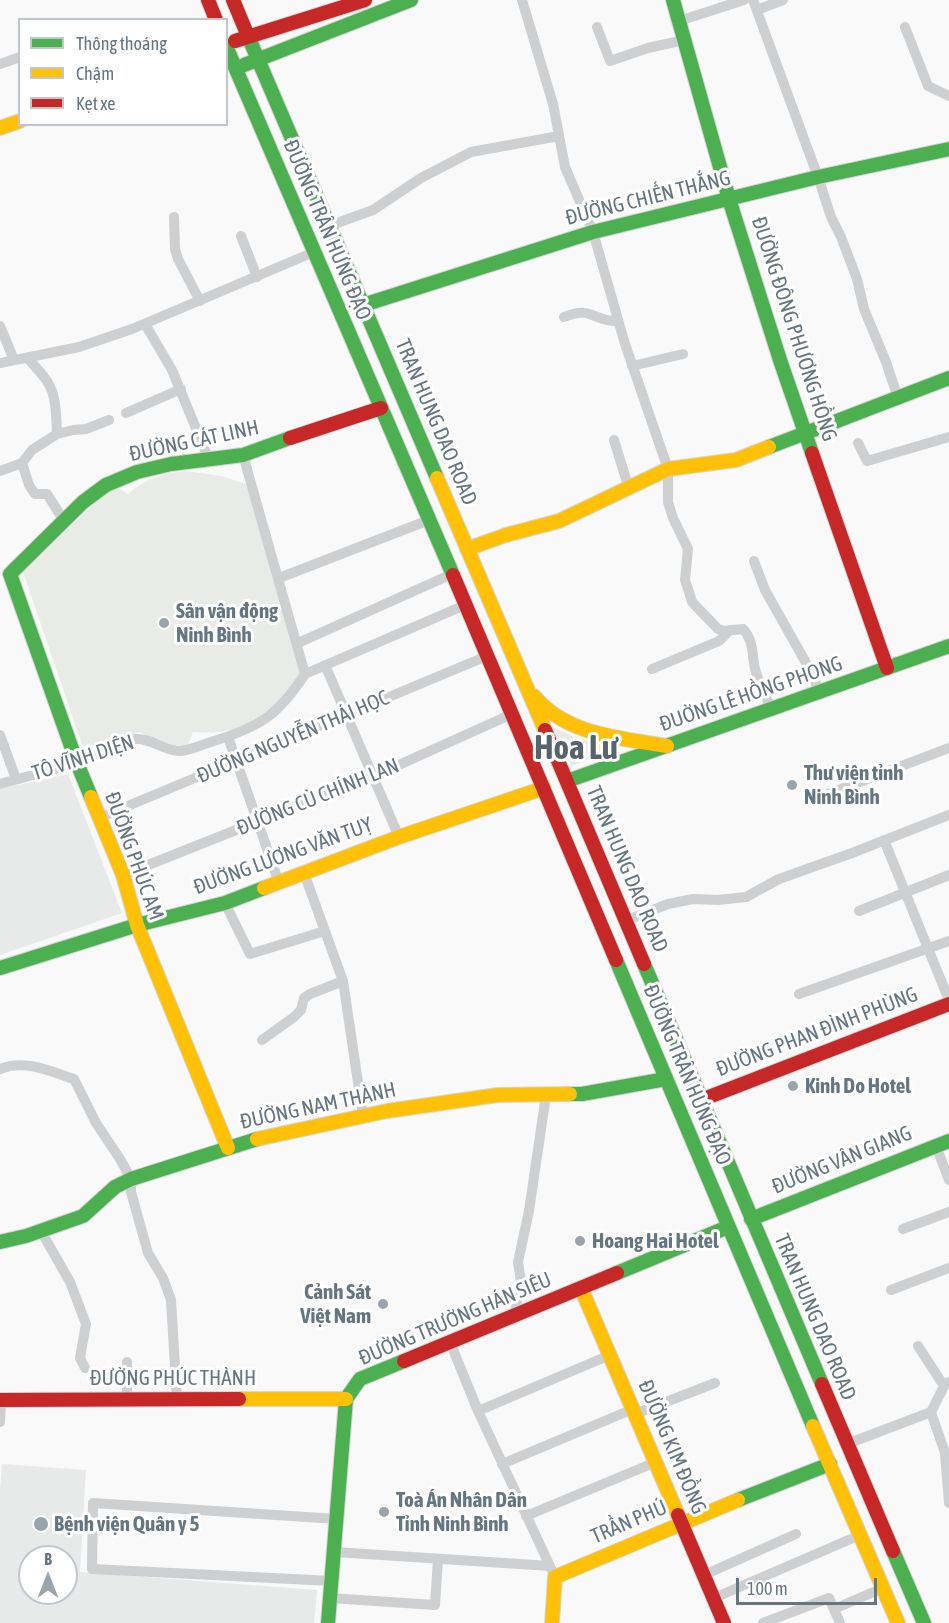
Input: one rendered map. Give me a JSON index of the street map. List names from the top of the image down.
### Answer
{
  "streets": {
    "main road": [
      "ĐƯỜNG CHIẾN THẮNG",
      "ĐƯỜNG TRÂN HƯNG ĐẠO",
      "ĐƯỜNG ĐÔNG PHƯƠNG HỒNG",
      "TRAN HUNG DAO ROAD",
      "ĐƯỜNG CÁT LINH",
      "ĐUỜNG LÊ HỒNG PHONG",
      "ĐƯỜNG PHÚC AM",
      "ĐƯỜNG LƯƠNG VĂN TUỴ",
      "ĐƯỜNG PHAN ĐÌNH PHÙNG",
      "ĐƯỜNG NAM THÀNH",
      "ĐƯỜNG VÂN GIANG",
      "ĐƯỜNG TRƯỜNG HÁN SIÊU",
      "ĐƯỜNG PHÚC THÀNH",
      "ĐƯỜNG KIM ĐỒNG",
      "TRẦN PHÚ"
    ],
    "street": ["ĐƯỜNG NGUYỄN THÁI HỌC", "TÔ VĨNH DIỆN", "ĐƯỜNG CÙ CHÍNH LAN"]
  },
  "crossings": [
    ["ĐƯỜNG CHIẾN THẮNG", "ĐƯỜNG ĐÔNG PHƯƠNG HỒNG"],
    ["ĐƯỜNG CHIẾN THẮNG", "TRAN HUNG DAO ROAD"],
    ["ĐƯỜNG TRÂN HƯNG ĐẠO", "ĐƯỜNG CÁT LINH"],
    ["ĐƯỜNG TRÂN HƯNG ĐẠO", "ĐUỜNG LÊ HỒNG PHONG"],
    ["ĐƯỜNG TRÂN HƯNG ĐẠO", "ĐƯỜNG NGUYỄN THÁI HỌC"],
    ["ĐƯỜNG TRÂN HƯNG ĐẠO", "ĐƯỜNG CÙ CHÍNH LAN"],
    ["ĐƯỜNG TRÂN HƯNG ĐẠO", "ĐƯỜNG LƯƠNG VĂN TUỴ"],
    ["ĐƯỜNG TRÂN HƯNG ĐẠO", "ĐƯỜNG NAM THÀNH"],
    ["ĐƯỜNG TRÂN HƯNG ĐẠO", "ĐƯỜNG VÂN GIANG"],
    ["ĐƯỜNG TRÂN HƯNG ĐẠO", "ĐƯỜNG TRƯỜNG HÁN SIÊU"],
    ["ĐƯỜNG TRÂN HƯNG ĐẠO", "TRẦN PHÚ"],
    ["ĐƯỜNG ĐÔNG PHƯƠNG HỒNG", "ĐUỜNG LÊ HỒNG PHONG"],
    ["TRAN HUNG DAO ROAD", "ĐUỜNG LÊ HỒNG PHONG"],
    ["TRAN HUNG DAO ROAD", "ĐƯỜNG PHAN ĐÌNH PHÙNG"],
    ["TRAN HUNG DAO ROAD", "ĐƯỜNG VÂN GIANG"],
    ["TRAN HUNG DAO ROAD", "TRẦN PHÚ"],
    ["ĐƯỜNG CÁT LINH", "ĐƯỜNG PHÚC AM"],
    ["ĐUỜNG LÊ HỒNG PHONG", "ĐƯỜNG LƯƠNG VĂN TUỴ"],
    ["ĐƯỜNG NGUYỄN THÁI HỌC", "ĐƯỜNG PHÚC AM"],
    ["TÔ VĨNH DIỆN", "ĐƯỜNG PHÚC AM"],
    ["ĐƯỜNG CÙ CHÍNH LAN", "ĐƯỜNG PHÚC AM"],
    ["ĐƯỜNG PHÚC AM", "ĐƯỜNG LƯƠNG VĂN TUỴ"],
    ["ĐƯỜNG PHÚC AM", "ĐƯỜNG NAM THÀNH"],
    ["ĐƯỜNG VÂN GIANG", "ĐƯỜNG TRƯỜNG HÁN SIÊU"],
    ["ĐƯỜNG TRƯỜNG HÁN SIÊU", "ĐƯỜNG PHÚC THÀNH"],
    ["ĐƯỜNG TRƯỜNG HÁN SIÊU", "ĐƯỜNG KIM ĐỒNG"],
    ["ĐƯỜNG KIM ĐỒNG", "TRẦN PHÚ"]
  ],
  "districts": ["Hoa Lư"],
  "places": [
    "Sân vận động Ninh Bình",
    "Thư viện tỉnh Ninh Bình",
    "Kinh Do Hotel",
    "Hoang Hai Hotel",
    "Cảnh Sát Việt Nam",
    "Toà Án Nhân Dân Tỉnh Ninh Bình",
    "Bệnh viện Quân y 5"
  ],
  "legend": ["Thông thoáng", "Chậm", "Kẹt xe"],
  "scale_bar": "100 m",
  "north": "top"
}
